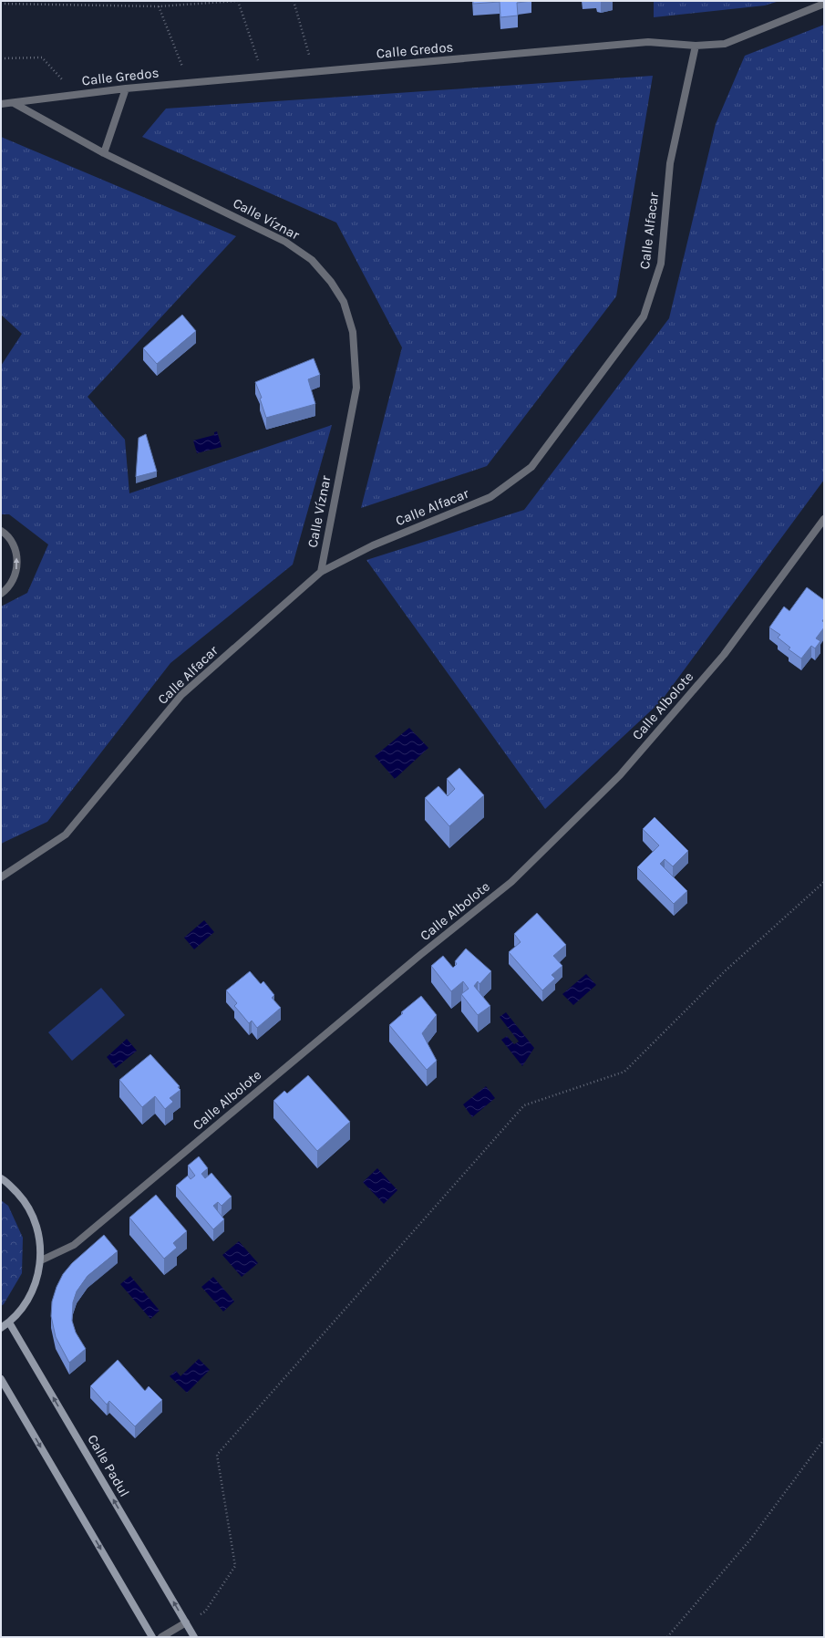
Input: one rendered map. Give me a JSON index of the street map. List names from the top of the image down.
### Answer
{
  "streets": {
    "street": [
      "Calle Gredos",
      "Calle Víznar",
      "Calle Alfacar",
      "Calle Albolote",
      "Calle Padul"
    ]
  },
  "crossings": [
    ["Calle Gredos", "Calle Víznar"],
    ["Calle Gredos", "Calle Alfacar"],
    ["Calle Víznar", "Calle Alfacar"]
  ]
}
